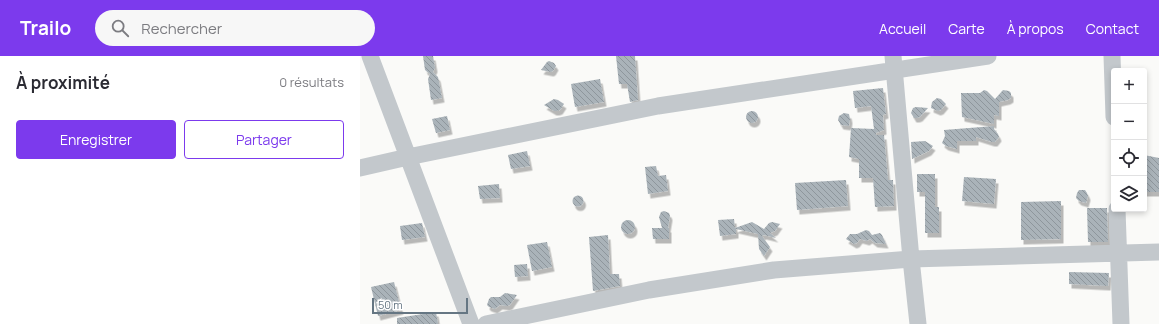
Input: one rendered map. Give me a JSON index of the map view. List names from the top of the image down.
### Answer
{
  "scale_bar": "50 m",
  "page": {
    "header": "Trailo",
    "search": "Rechercher",
    "nav": [
      "Accueil",
      "Carte",
      "À propos",
      "Contact"
    ],
    "heading": ["À proximité", "0 résultats"],
    "map_buttons": ["+", "−"],
    "buttons": ["Enregistrer", "Partager"],
    "scale": "50 m"
  }
}
